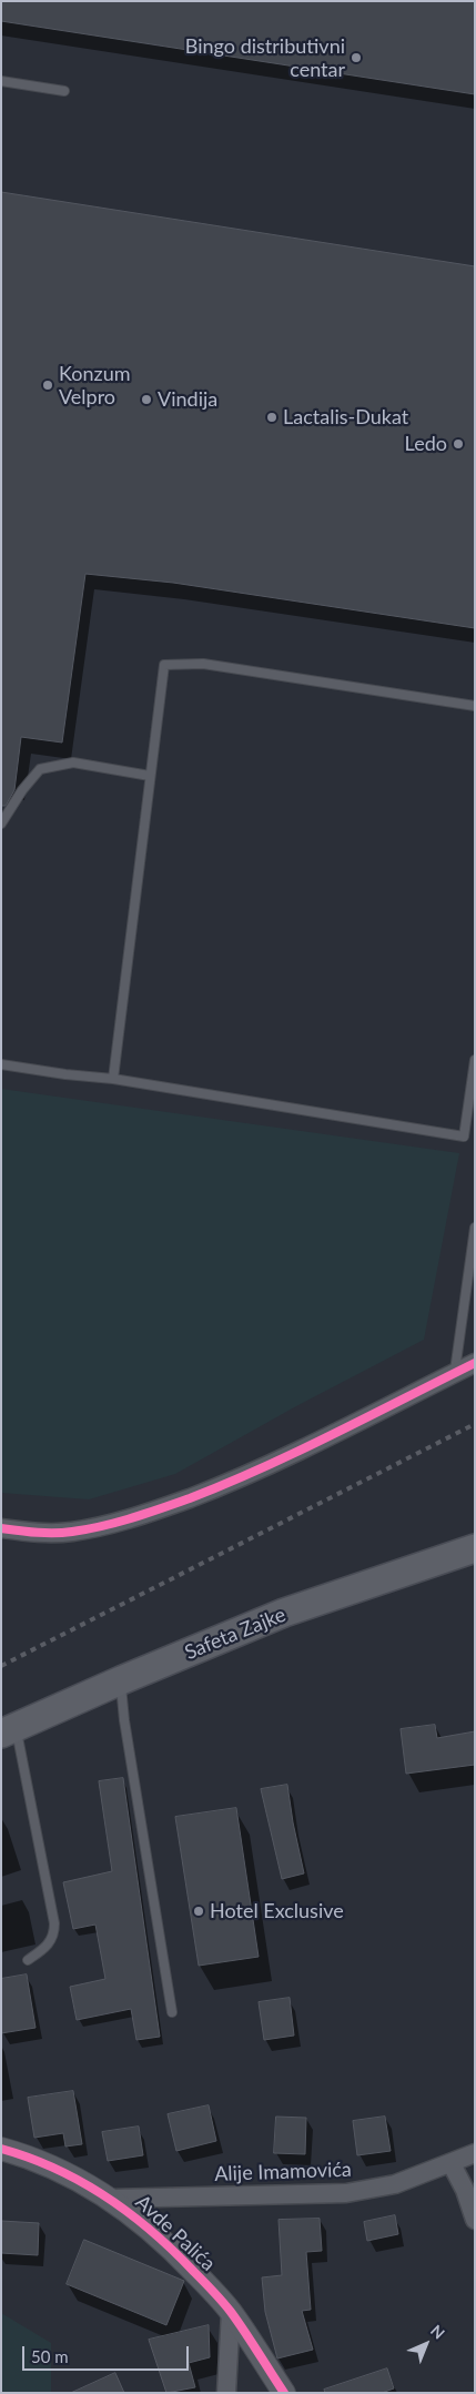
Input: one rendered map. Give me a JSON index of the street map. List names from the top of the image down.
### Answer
{
  "streets": {
    "main road": ["Safeta Zajke"],
    "street": ["Alije Imamovića", "Avde Palića"]
  },
  "crossings": [
    ["Alije Imamovića", "Avde Palića"]
  ],
  "places": [
    "Bingo distributivni centar",
    "Konzum Velpro",
    "Vindija",
    "Lactalis-Dukat",
    "Ledo",
    "Hotel Exclusive"
  ],
  "scale_bar": "50 m",
  "north": "top right"
}
